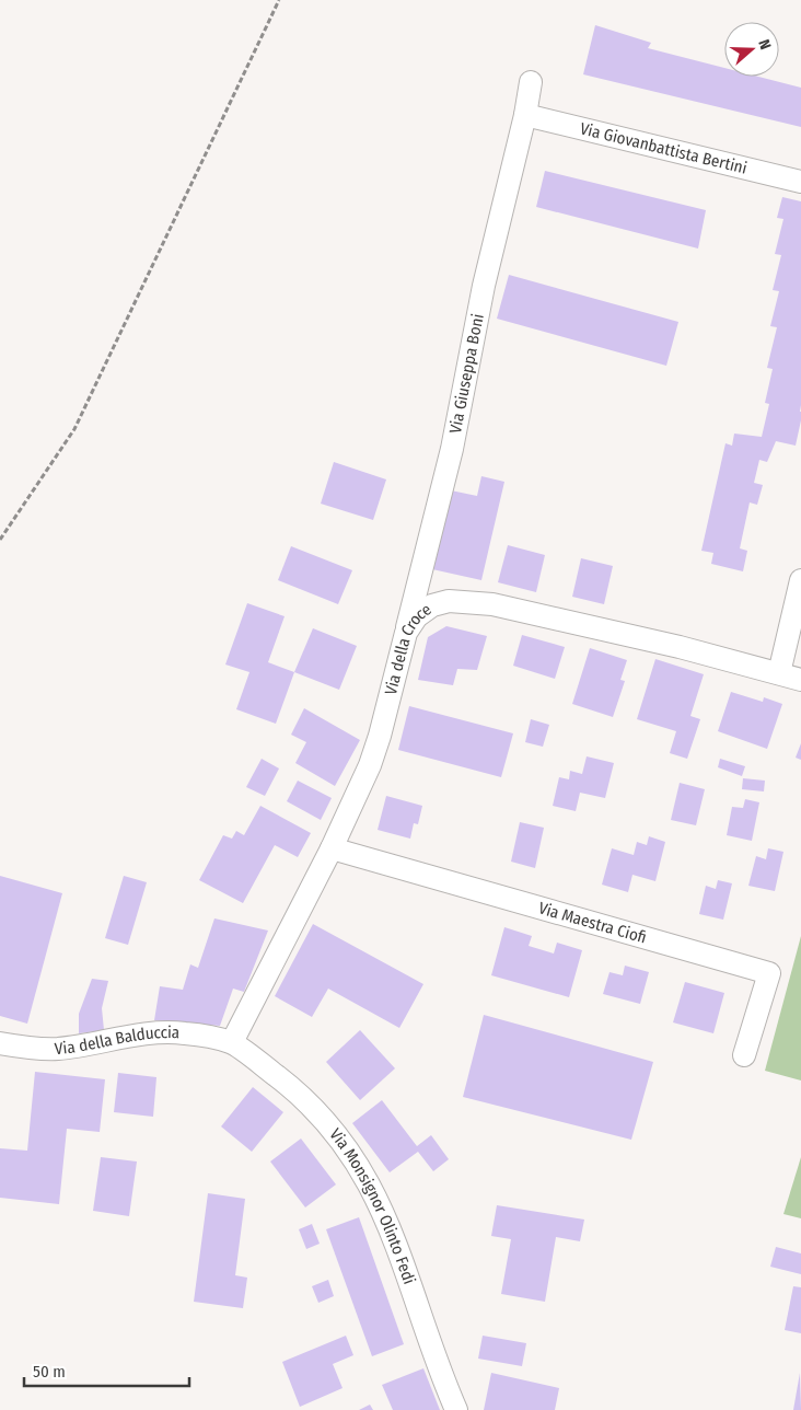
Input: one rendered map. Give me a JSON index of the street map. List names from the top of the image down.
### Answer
{
  "streets": {
    "street": [
      "Via Giovanbattista Bertini",
      "Via Giuseppa Boni",
      "Via della Croce",
      "Via Maestra Ciofi",
      "Via della Balduccia",
      "Via Monsignor Olinto Fedi"
    ]
  },
  "crossings": [
    ["Via Giovanbattista Bertini", "Via Giuseppa Boni"],
    ["Via Giuseppa Boni", "Via della Croce"],
    ["Via della Croce", "Via Maestra Ciofi"],
    ["Via della Croce", "Via della Balduccia"],
    ["Via della Croce", "Via Monsignor Olinto Fedi"],
    ["Via della Balduccia", "Via Monsignor Olinto Fedi"]
  ],
  "scale_bar": "50 m",
  "north": "right"
}
